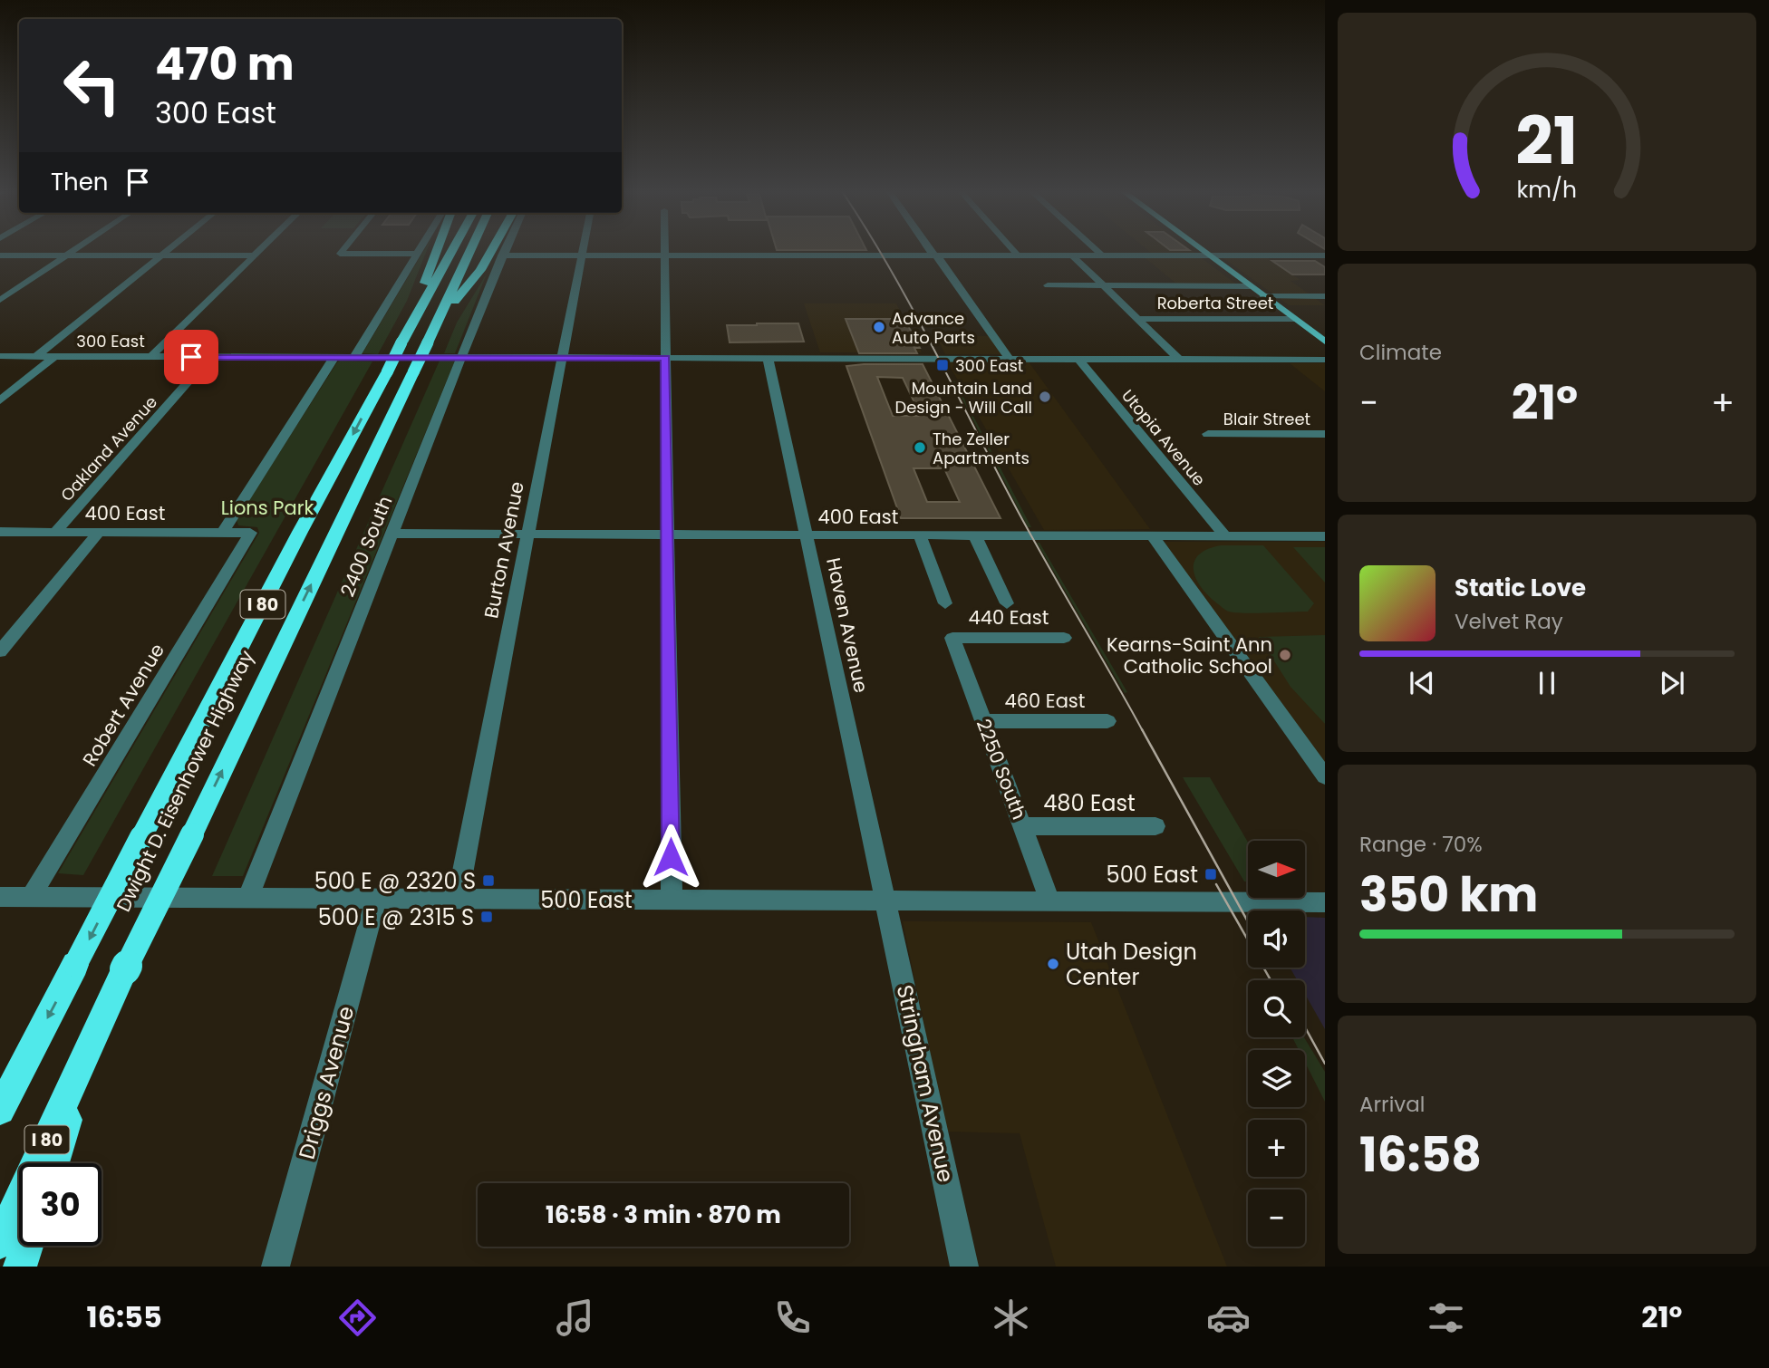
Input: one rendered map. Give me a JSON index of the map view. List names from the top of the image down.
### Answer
{
  "streets": {
    "highway": ["I 80", "Dwight D. Eisenhower Highway"],
    "street": [
      "Roberta Street",
      "300 East",
      "Blair Street",
      "Utopia Avenue",
      "Oakland Avenue",
      "400 East",
      "2400 South",
      "Burton Avenue",
      "440 East",
      "Haven Avenue",
      "460 East",
      "Robert Avenue",
      "2250 South",
      "480 East",
      "500 East",
      "Driggs Avenue",
      "Stringham Avenue"
    ]
  },
  "crossings": [
    ["300 East", "Utopia Avenue"],
    ["300 East", "Oakland Avenue"],
    ["300 East", "2400 South"],
    ["300 East", "Burton Avenue"],
    ["300 East", "Haven Avenue"],
    ["Utopia Avenue", "400 East"],
    ["Oakland Avenue", "400 East"],
    ["400 East", "2400 South"],
    ["400 East", "Burton Avenue"],
    ["400 East", "Haven Avenue"],
    ["400 East", "Robert Avenue"],
    ["2400 South", "500 East"],
    ["Burton Avenue", "500 East"],
    ["440 East", "2250 South"],
    ["Haven Avenue", "500 East"],
    ["Haven Avenue", "Stringham Avenue"],
    ["460 East", "2250 South"],
    ["Robert Avenue", "500 East"],
    ["2250 South", "480 East"],
    ["2250 South", "500 East"],
    ["500 East", "Driggs Avenue"],
    ["500 East", "Stringham Avenue"]
  ],
  "parks": ["Lions Park"],
  "places": {
    "other": [
      "Advance Auto Parts",
      "Mountain Land Design - Will Call",
      "The Zeller Apartments",
      "Kearns-Saint Ann Catholic School",
      "Utah Design Center"
    ],
    "transit": [
      "300 East",
      "500 East",
      "500 E @ 2320 S",
      "500 E @ 2315 S"
    ]
  },
  "north": "right",
  "page": {
    "turn": ["470 m", "300 East"],
    "then": "Then",
    "tile": [
      "Climate",
      ["Range · 70%", "350 km"],
      ["Arrival", "16:58"]
    ],
    "heat": ["−", "21°", "+"],
    "song": ["Static Love", "Velvet Ray"],
    "map_buttons": ["+", "−"],
    "limit": "30",
    "trip": "16:58 · 3 min · 870 m",
    "tabs": ["16:55", "21°"],
    "gauge": ["21", "km/h"]
  }
}
